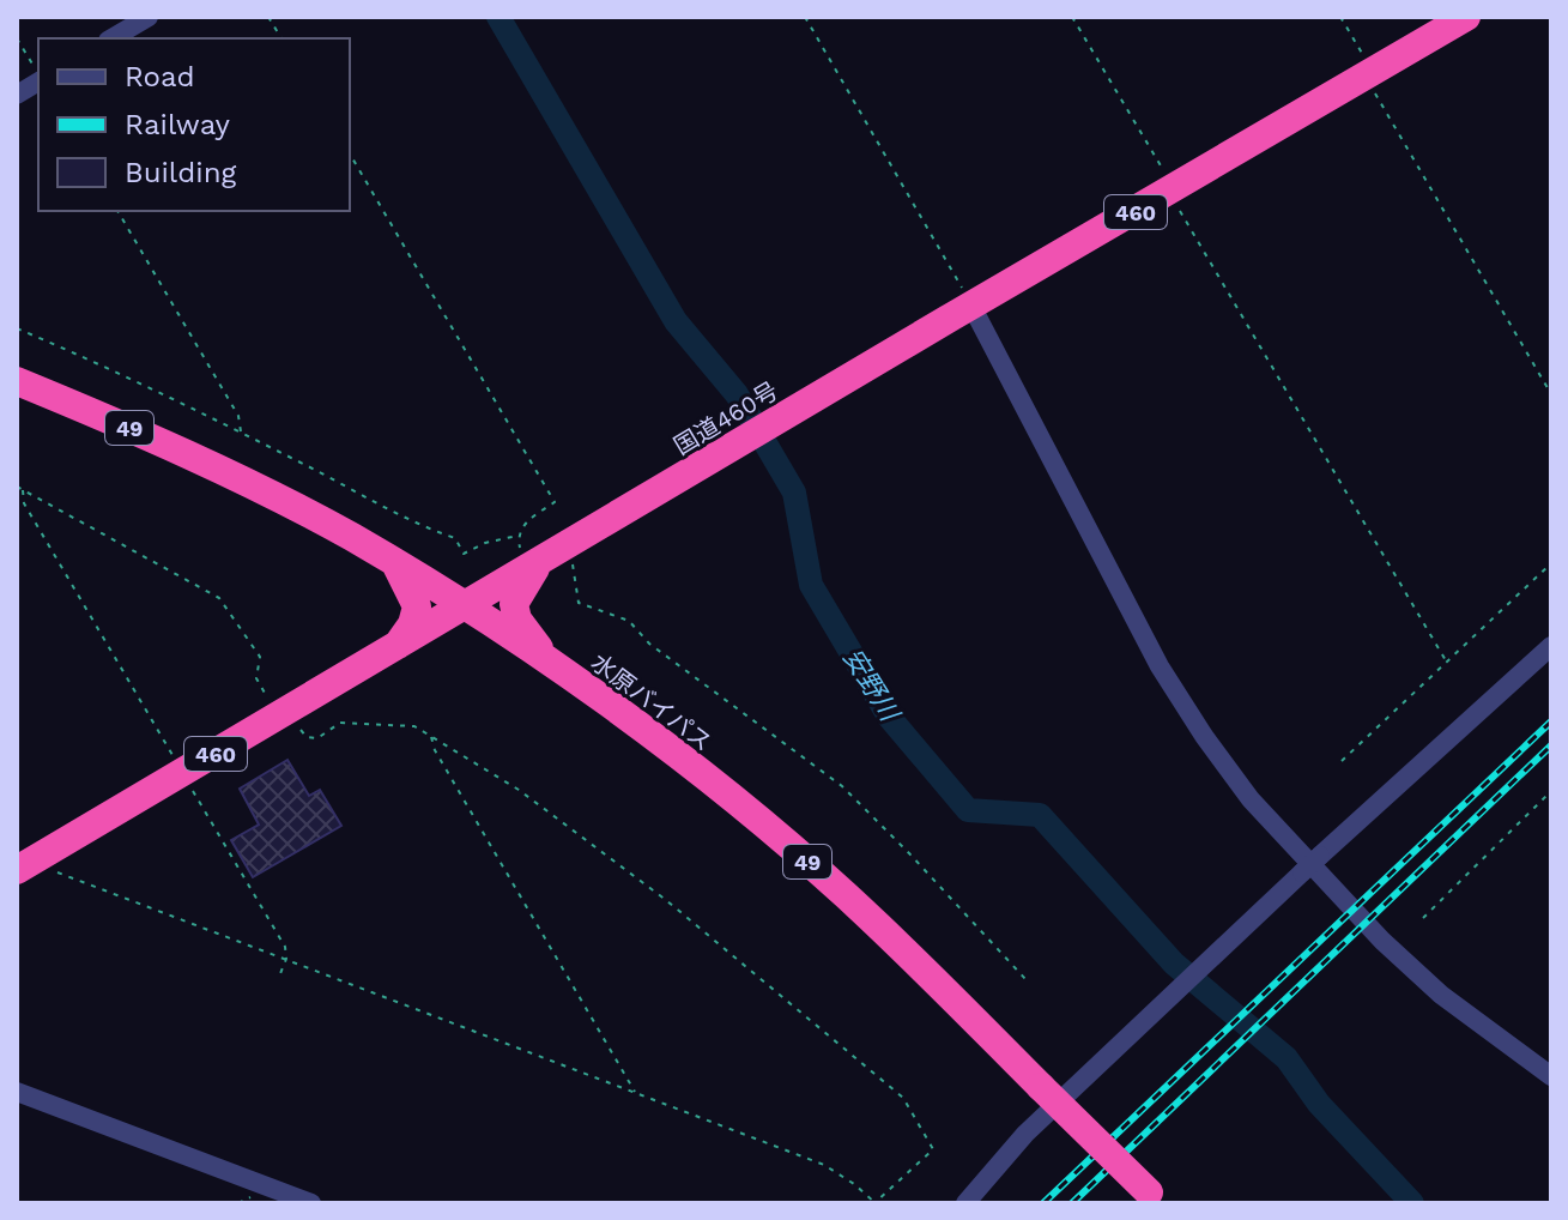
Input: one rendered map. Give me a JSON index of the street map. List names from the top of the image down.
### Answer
{
  "streets": {
    "highway": [
      "460",
      "国道460号",
      "49",
      "水原バイパス"
    ]
  },
  "crossings": [
    ["国道460号", "水原バイパス"]
  ],
  "water": ["安野川"],
  "legend": ["Road", "Railway", "Building"]
}
